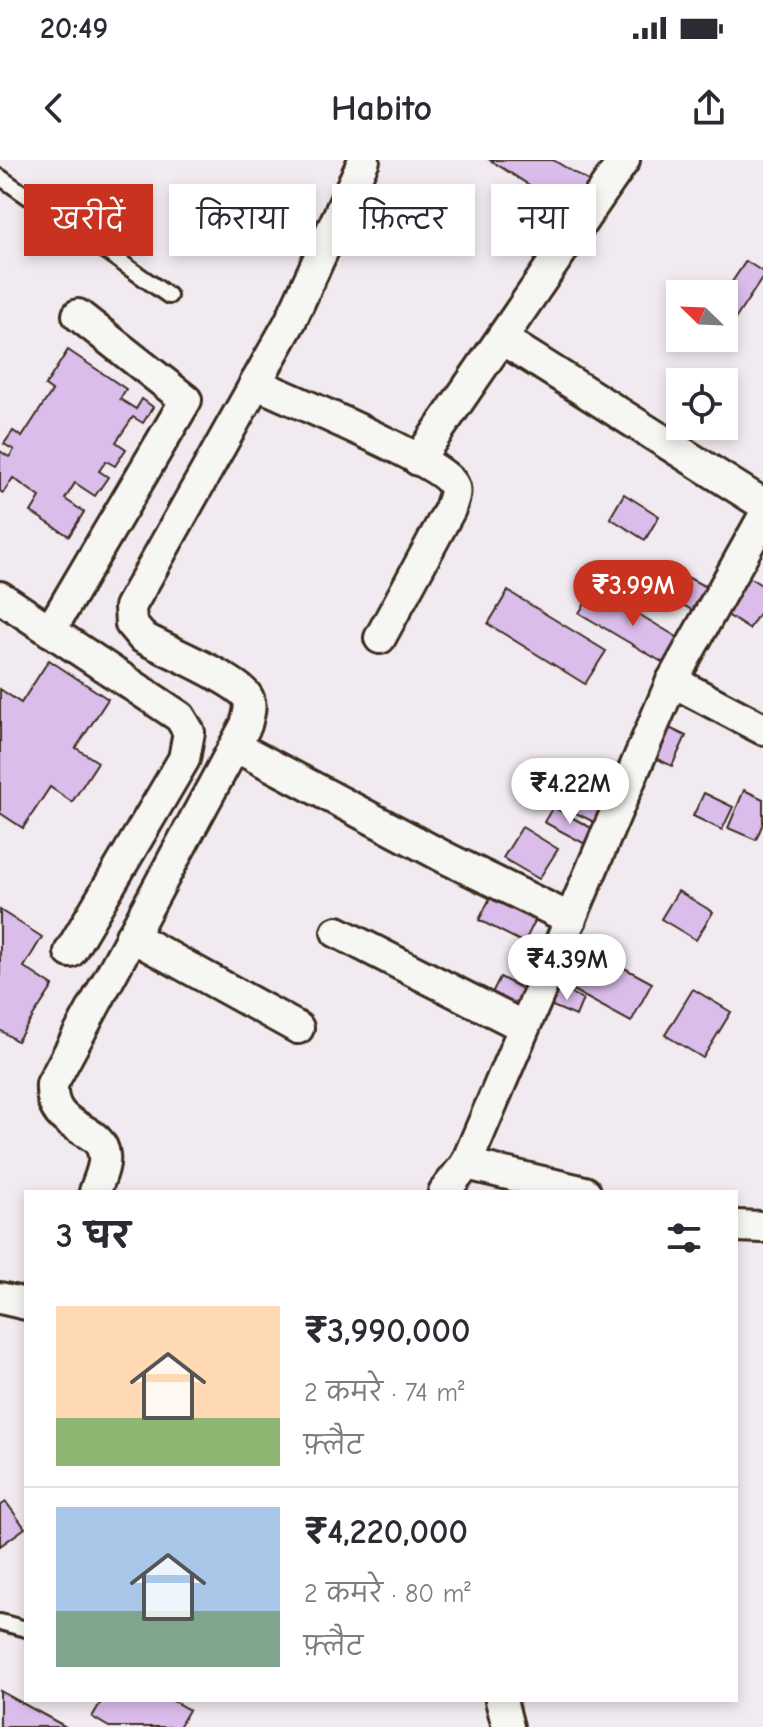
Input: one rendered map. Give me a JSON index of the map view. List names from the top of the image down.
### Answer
{
  "north": "top left",
  "page": {
    "status": "20:49",
    "header": "Habito",
    "chip": [
      "खरीदें",
      "किराया",
      "फ़िल्टर",
      "नया"
    ],
    "price": ["₹3.99M", "₹4.22M", "₹4.39M"],
    "heading": "3 घर",
    "list": [
      {
        "name": "₹3,990,000",
        "note": "2 कमरे · 74 m² · फ़्लैट"
      },
      {
        "name": "₹4,220,000",
        "note": "2 कमरे · 80 m² · फ़्लैट"
      }
    ]
  }
}
